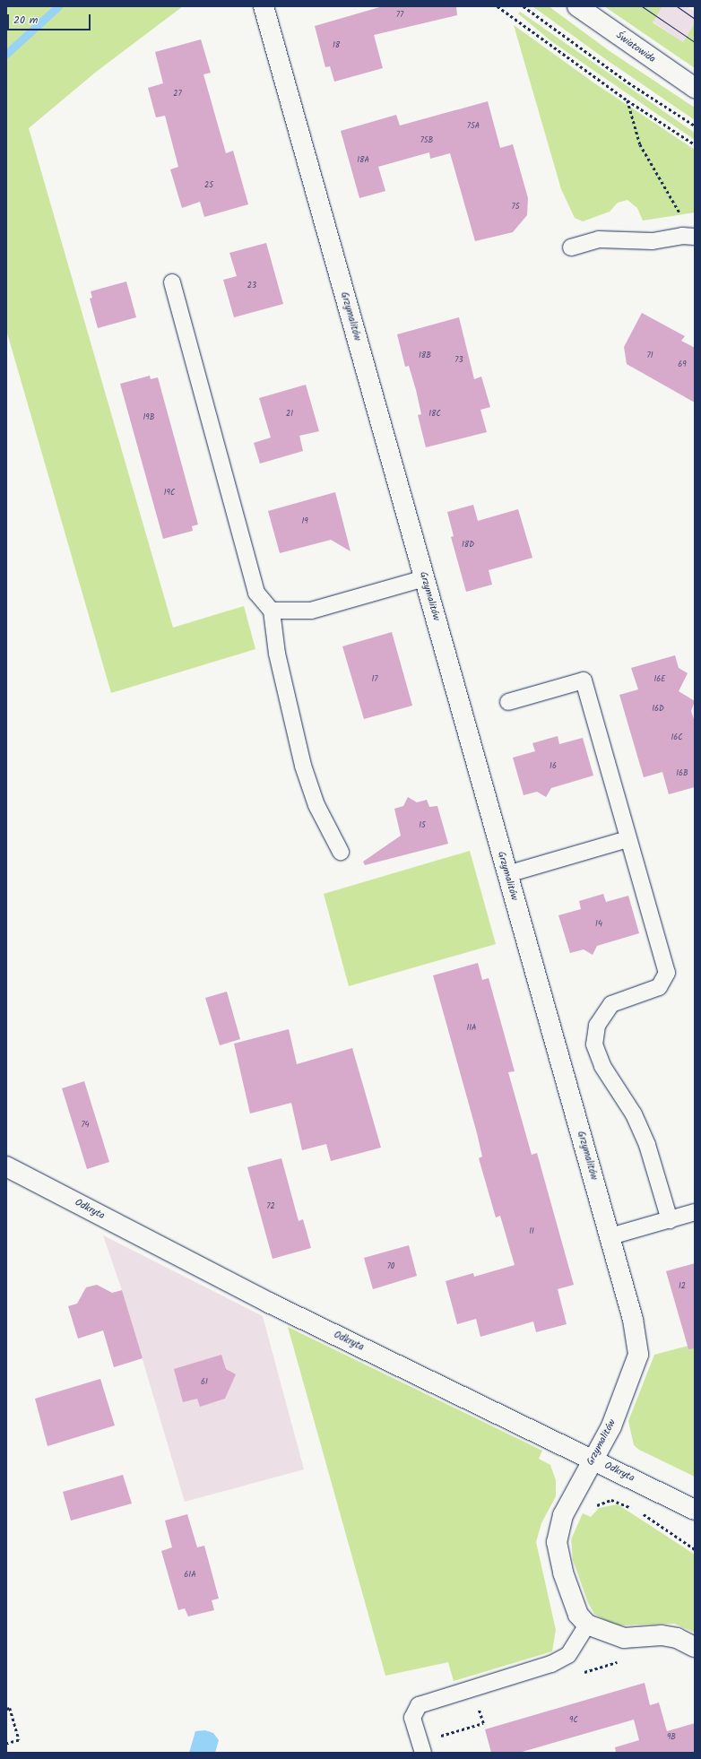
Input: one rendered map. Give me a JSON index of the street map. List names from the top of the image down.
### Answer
{
  "streets": {
    "street": ["Światowida", "Grzymalitów", "Odkryta"]
  },
  "crossings": [
    ["Grzymalitów", "Odkryta"]
  ],
  "house_numbers": [
    "77",
    "18",
    "27",
    "75A",
    "75B",
    "18A",
    "25",
    "75",
    "23",
    "18B",
    "71",
    "73",
    "69",
    "21",
    "18C",
    "19B",
    "19C",
    "19",
    "18D",
    "17",
    "16E",
    "16D",
    "16C",
    "16",
    "16B",
    "15",
    "14",
    "11A",
    "74",
    "72",
    "11",
    "70",
    "12",
    "61",
    "61A",
    "9C",
    "9B"
  ],
  "scale_bar": "20 m"
}
